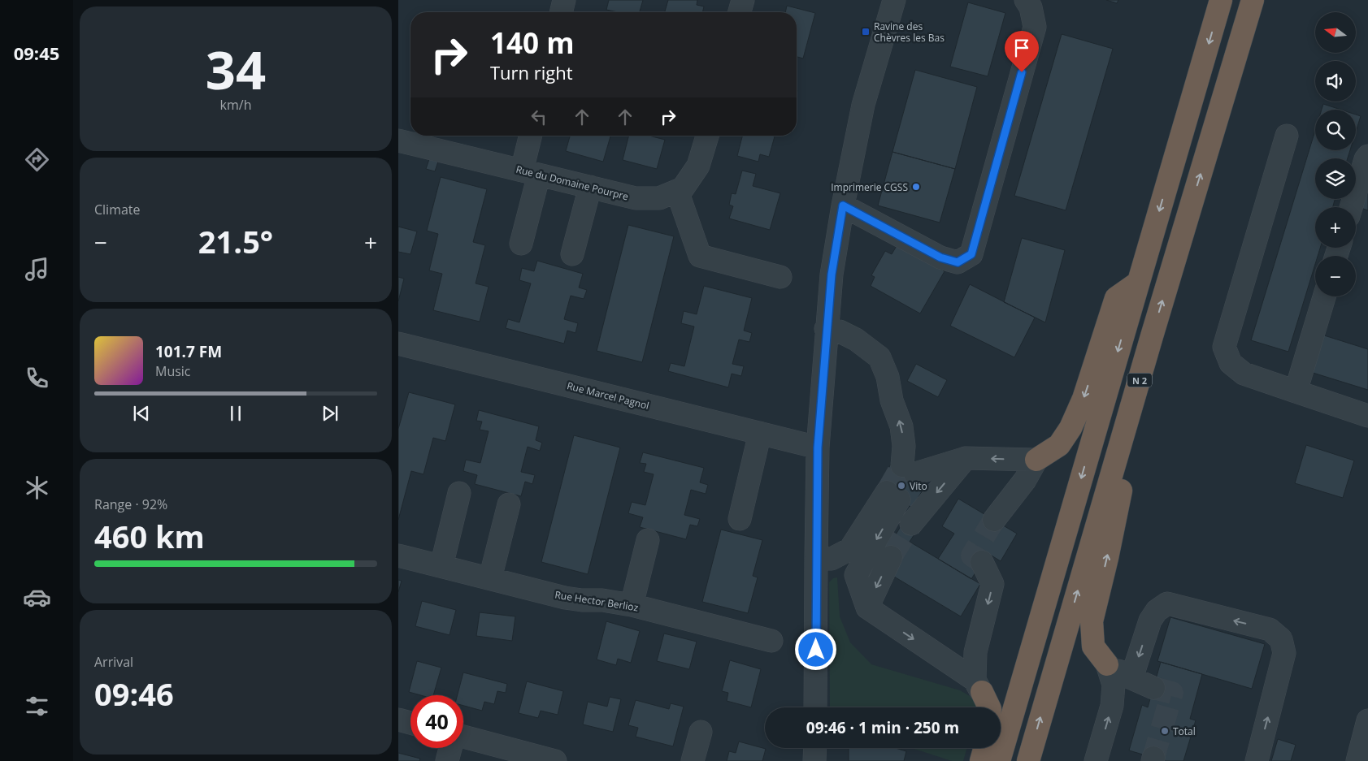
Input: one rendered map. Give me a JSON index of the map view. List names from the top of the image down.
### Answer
{
  "streets": {
    "highway": ["N 2"],
    "street": ["Rue du Domaine Pourpre", "Rue Marcel Pagnol", "Rue Hector Berlioz"]
  },
  "places": {
    "transit": ["Ravine des Chèvres les Bas"],
    "other": ["Imprimerie CGSS", "Vito", "Total"]
  },
  "north": "left",
  "page": {
    "tabs": "09:45",
    "tile": [
      ["34", "km/h"],
      "Climate",
      ["Range · 92%", "460 km"],
      ["Arrival", "09:46"]
    ],
    "map_buttons": ["+", "−"],
    "turn": ["140 m", "Turn right"],
    "heat": ["−", "21.5°", "+"],
    "song": ["101.7 FM", "Music"],
    "limit": "40",
    "trip": "09:46 · 1 min · 250 m"
  }
}
